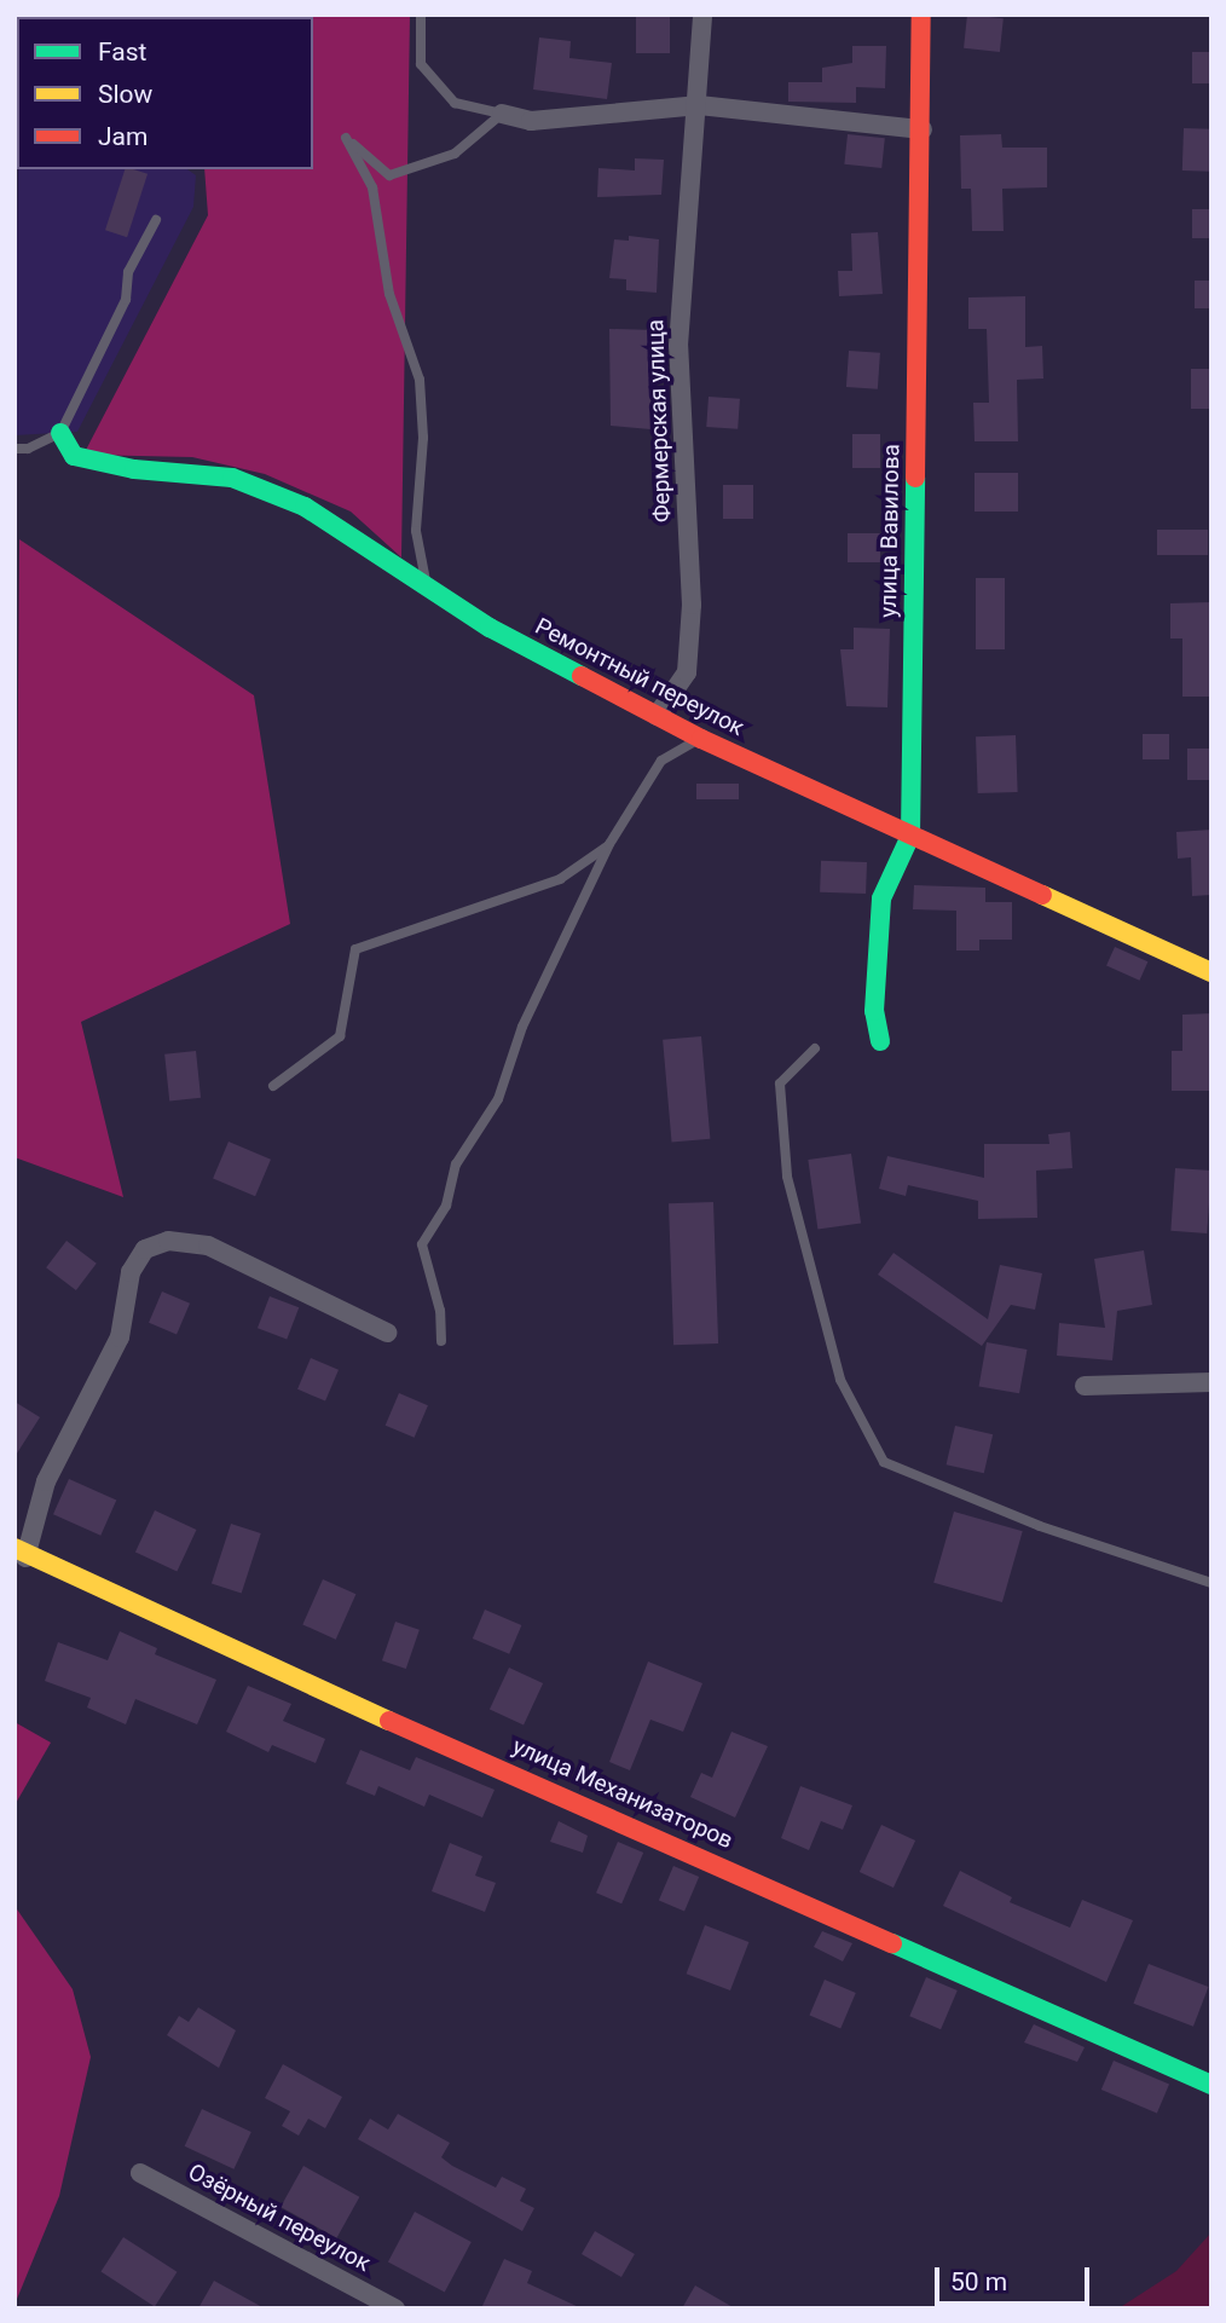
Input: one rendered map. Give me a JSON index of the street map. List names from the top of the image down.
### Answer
{
  "streets": {
    "street": [
      "Фермерская улица",
      "улица Вавилова",
      "Ремонтный переулок",
      "улица Механизаторов",
      "Озёрный переулок"
    ]
  },
  "crossings": [
    ["Фермерская улица", "Ремонтный переулок"],
    ["улица Вавилова", "Ремонтный переулок"]
  ],
  "legend": ["Fast", "Slow", "Jam"],
  "scale_bar": "50 m"
}
